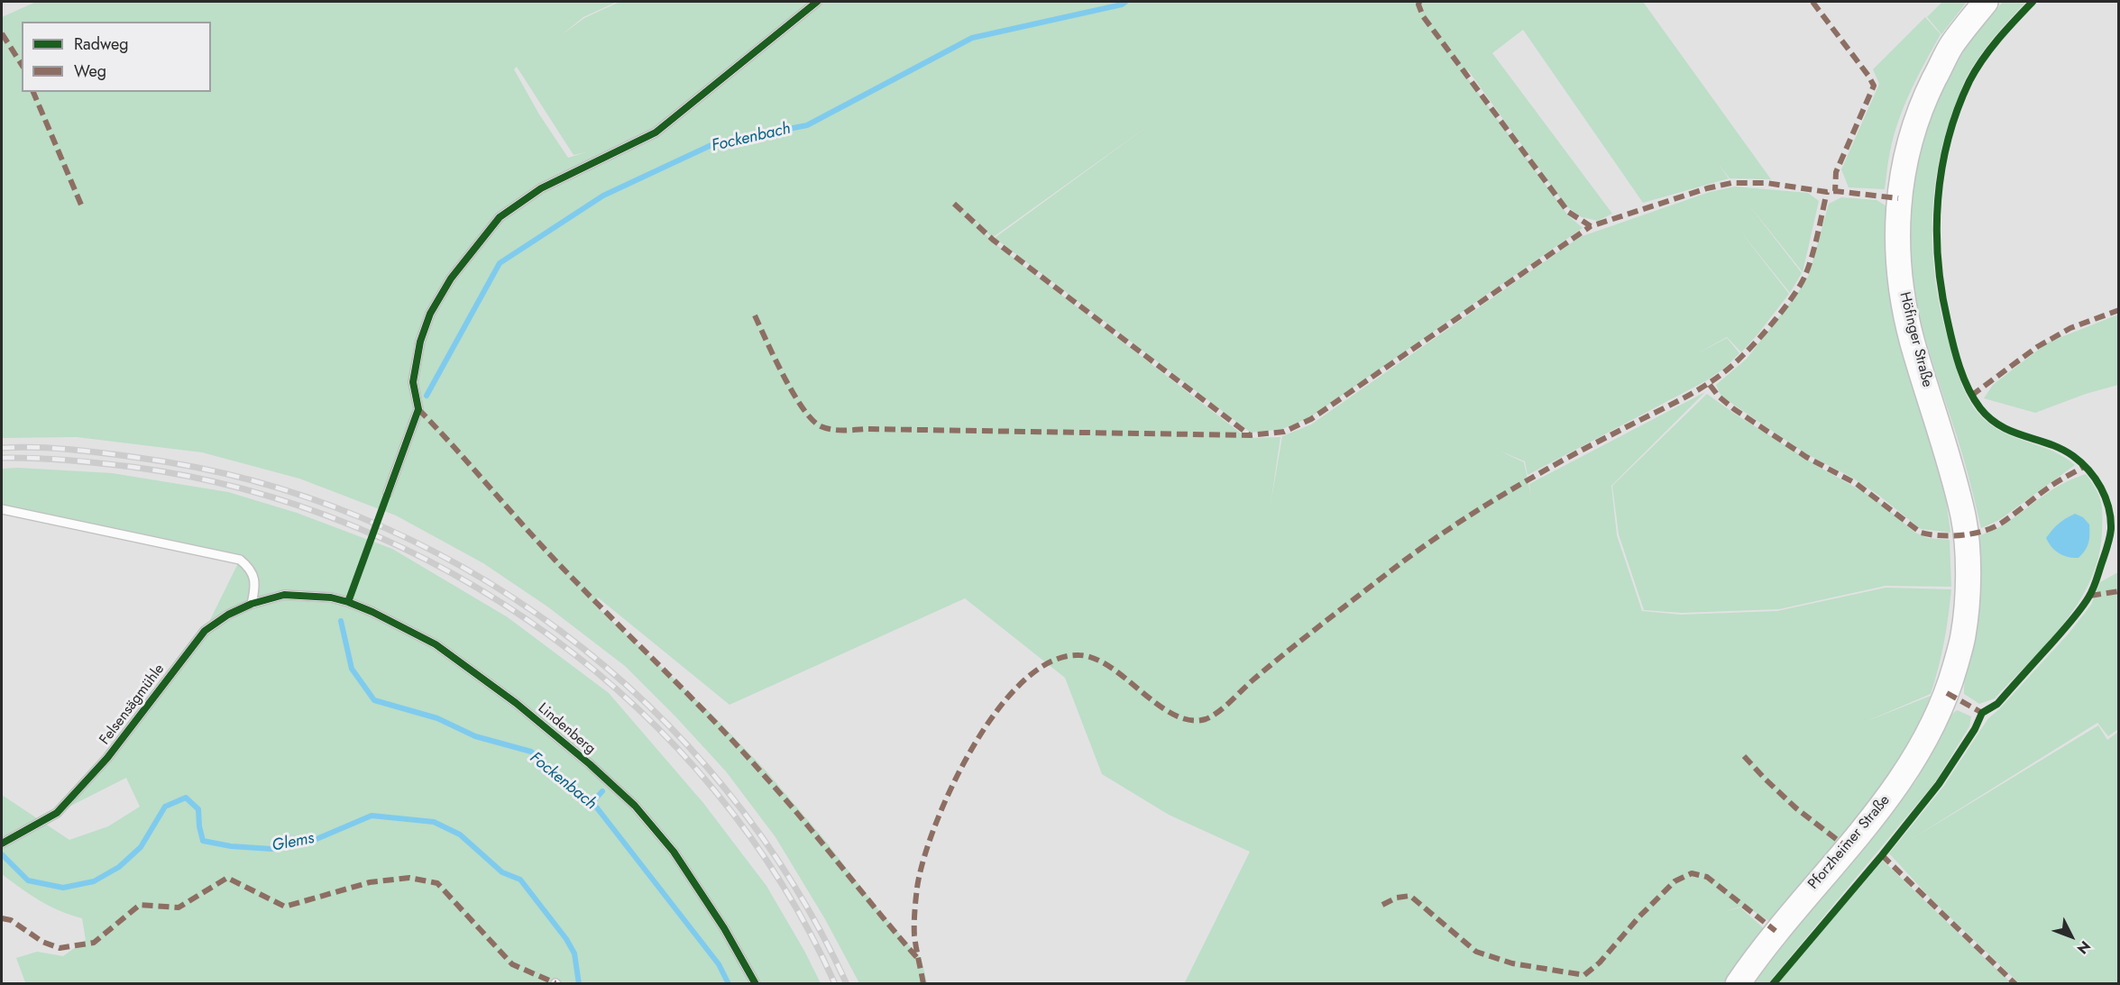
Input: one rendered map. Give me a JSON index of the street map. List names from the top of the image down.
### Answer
{
  "streets": {
    "street": ["Höfinger Straße", "Pforzheimer Straße"],
    "lane": ["Felsensägmühle", "Lindenberg"]
  },
  "crossings": [
    ["Höfinger Straße", "Pforzheimer Straße"],
    ["Felsensägmühle", "Lindenberg"]
  ],
  "water": ["Fockenbach", "Glems"],
  "legend": ["Radweg", "Weg"],
  "north": "bottom right"
}
